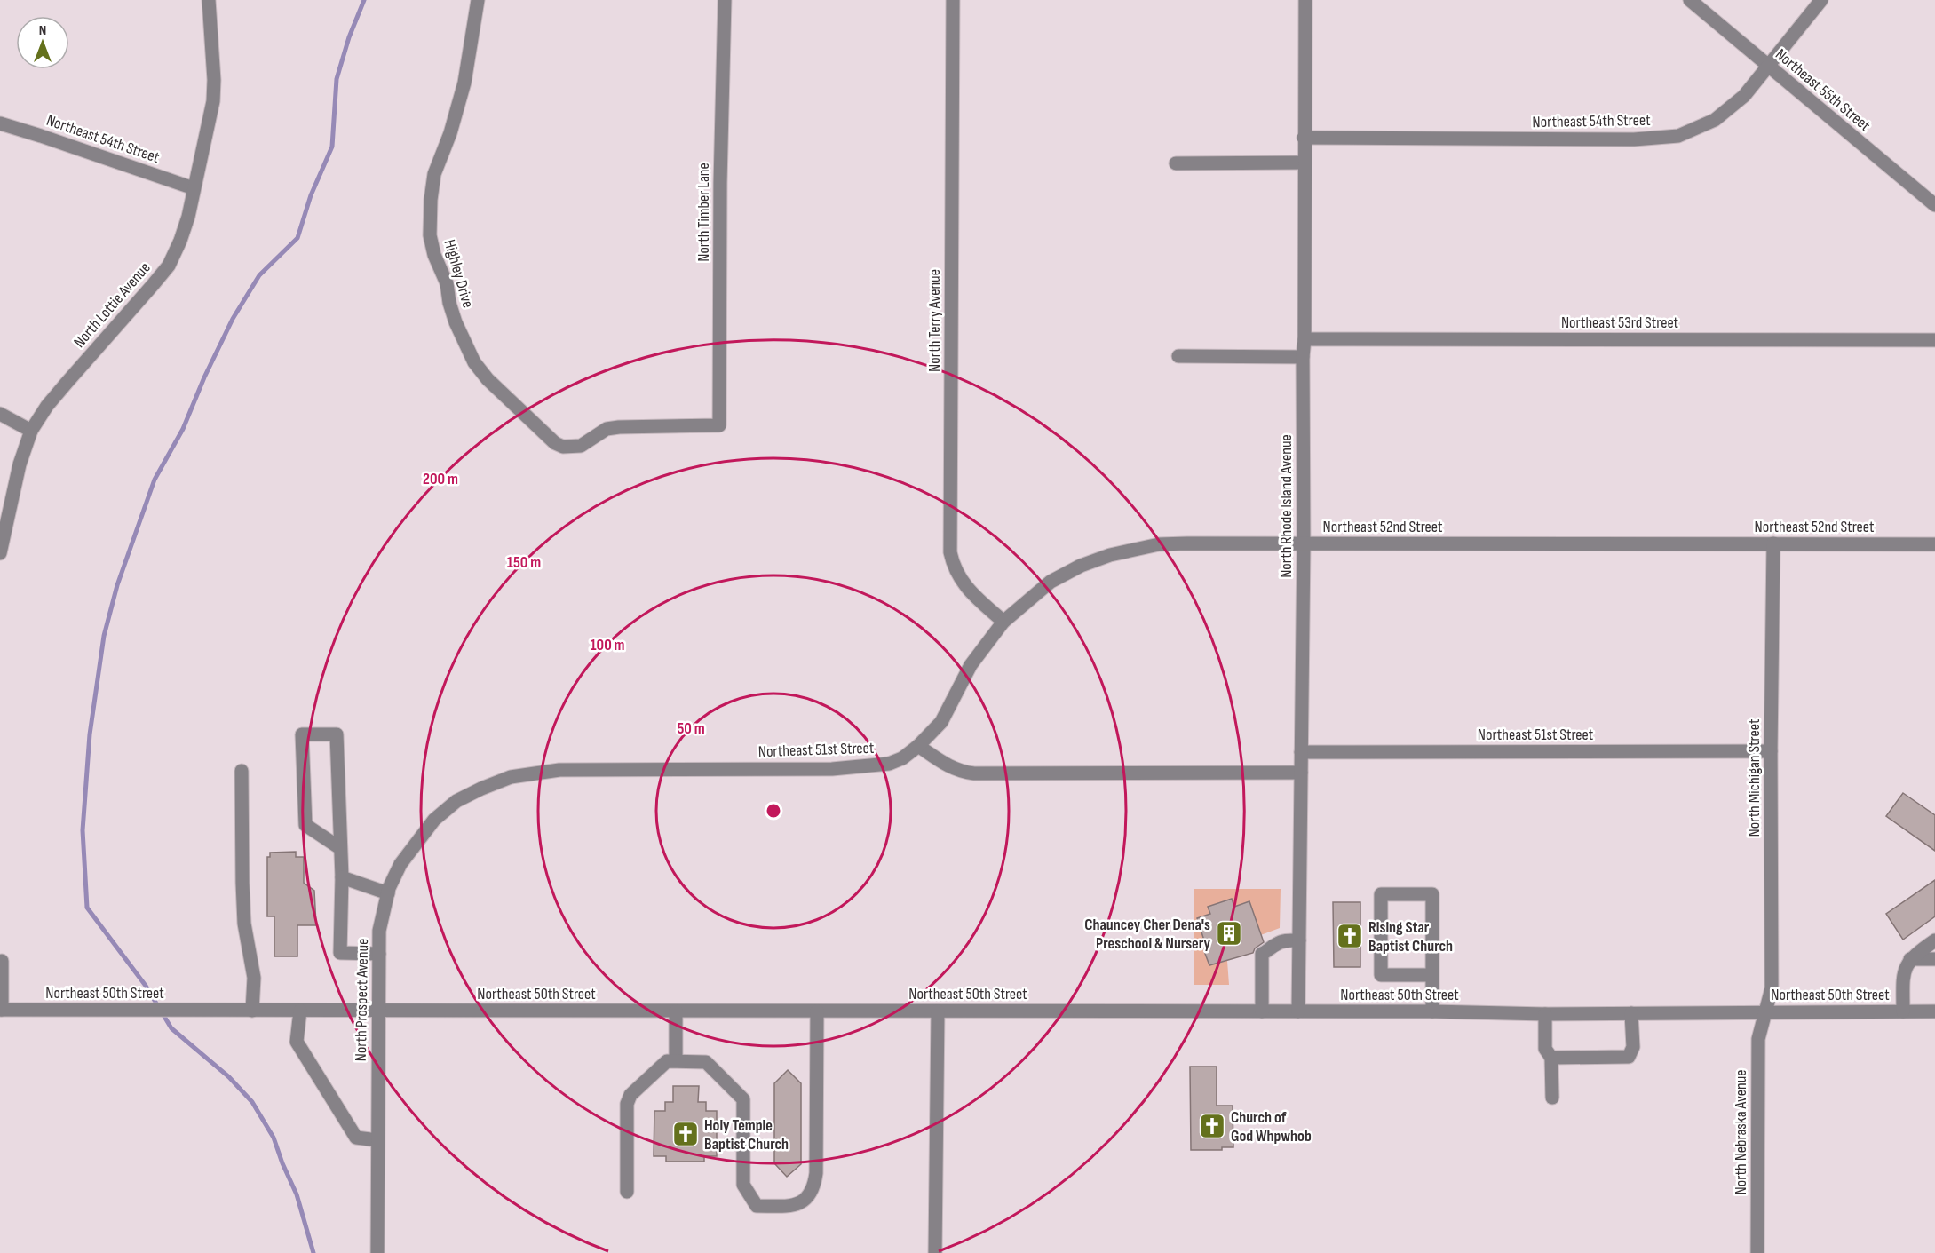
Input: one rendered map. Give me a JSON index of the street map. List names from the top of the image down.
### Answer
{
  "streets": {
    "street": [
      "Northeast 55th Street",
      "Northeast 54th Street",
      "North Timber Lane",
      "Highley Drive",
      "North Lottie Avenue",
      "North Terry Avenue",
      "Northeast 53rd Street",
      "North Rhode Island Avenue",
      "Northeast 52nd Street",
      "Northeast 51st Street",
      "North Michigan Street",
      "Northeast 50th Street",
      "North Prospect Avenue",
      "North Nebraska Avenue"
    ]
  },
  "crossings": [
    ["Northeast 55th Street", "Northeast 54th Street"],
    ["Northeast 54th Street", "North Lottie Avenue"],
    ["Northeast 54th Street", "North Rhode Island Avenue"],
    ["North Timber Lane", "Highley Drive"],
    ["North Terry Avenue", "Northeast 52nd Street"],
    ["Northeast 53rd Street", "North Rhode Island Avenue"],
    ["North Rhode Island Avenue", "Northeast 52nd Street"],
    ["North Rhode Island Avenue", "Northeast 51st Street"],
    ["North Rhode Island Avenue", "Northeast 50th Street"],
    ["Northeast 52nd Street", "Northeast 51st Street"],
    ["Northeast 52nd Street", "North Michigan Street"],
    ["Northeast 51st Street", "North Michigan Street"],
    ["Northeast 51st Street", "North Prospect Avenue"],
    ["North Michigan Street", "Northeast 50th Street"],
    ["North Michigan Street", "North Nebraska Avenue"],
    ["Northeast 50th Street", "North Prospect Avenue"],
    ["Northeast 50th Street", "North Nebraska Avenue"]
  ],
  "places": {
    "building": ["Chauncey Cher Dena's Preschool & Nursery"],
    "church": ["Rising Star Baptist Church", "Church of God Whpwhob", "Holy Temple Baptist Church"]
  },
  "north": "top",
  "rings": [
    "200 m",
    "150 m",
    "100 m",
    "50 m"
  ]
}
